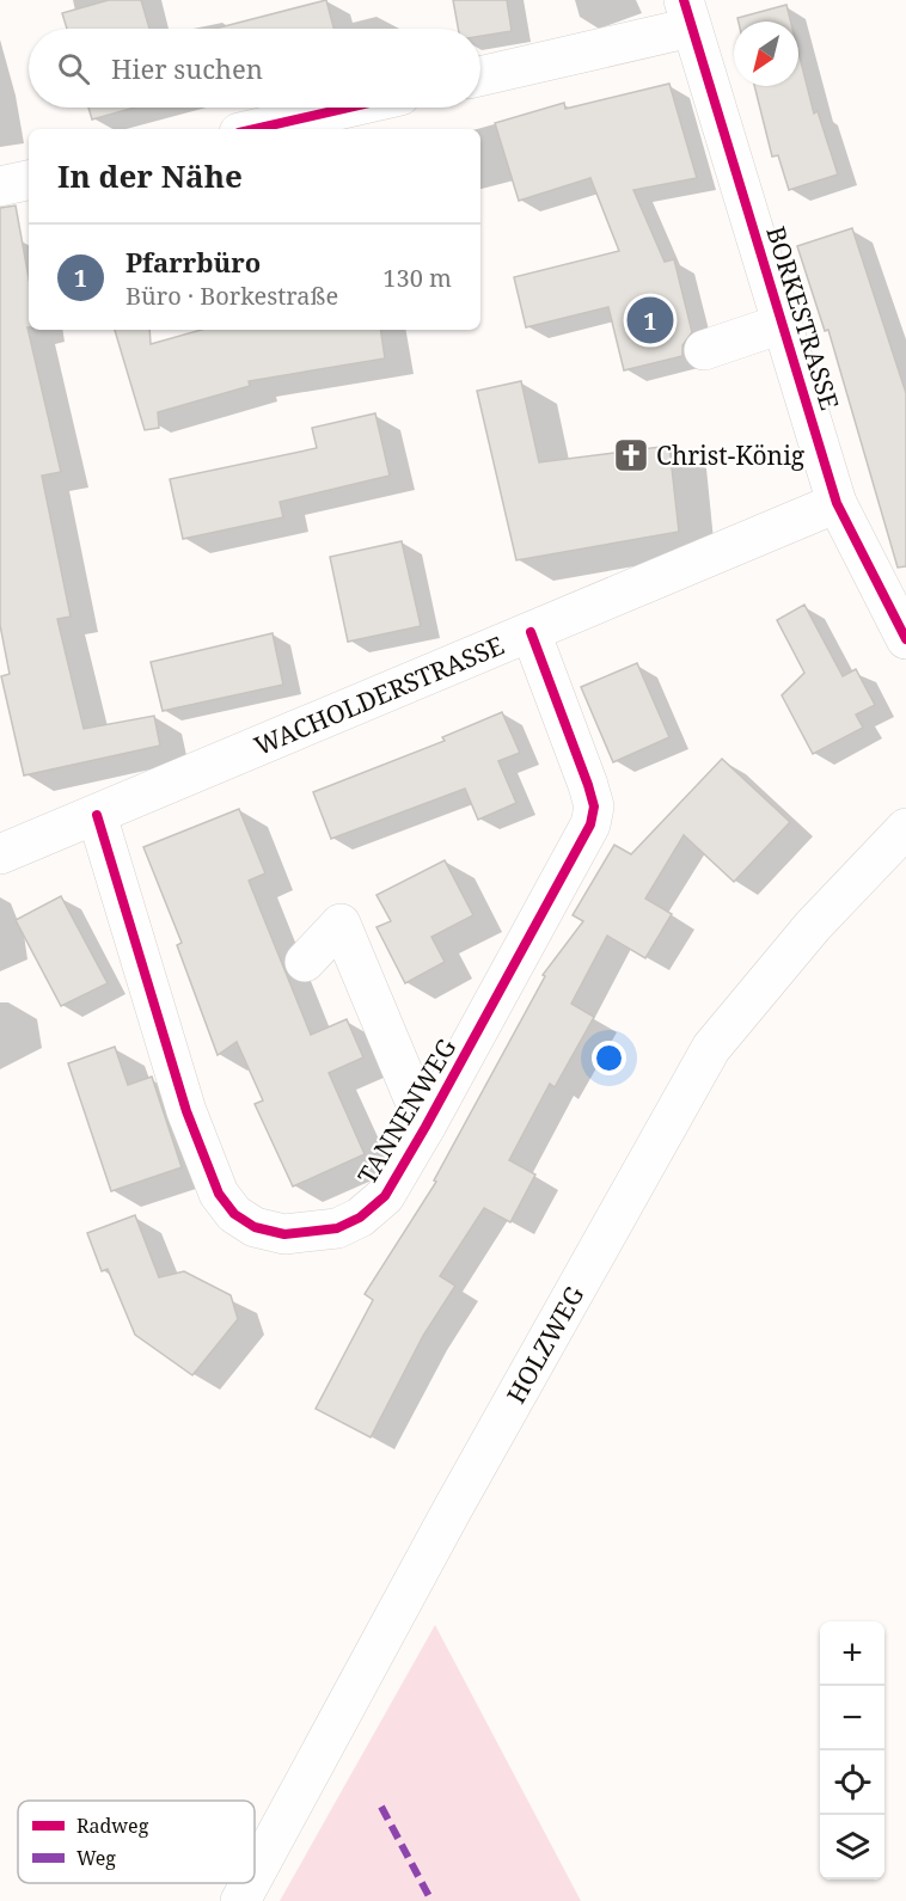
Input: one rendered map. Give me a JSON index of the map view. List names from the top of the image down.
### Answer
{
  "streets": {
    "street": [
      "BORKESTRASSE",
      "WACHOLDERSTRASSE",
      "TANNENWEG",
      "HOLZWEG"
    ]
  },
  "crossings": [
    ["BORKESTRASSE", "WACHOLDERSTRASSE"],
    ["WACHOLDERSTRASSE", "TANNENWEG"]
  ],
  "places": {
    "church": ["Christ-König"]
  },
  "legend": ["Radweg", "Weg"],
  "north": "bottom left",
  "page": {
    "search": "Hier suchen",
    "heading": "In der Nähe",
    "list": [
      {
        "mark": "1",
        "name": "Pfarrbüro",
        "note": "Büro · Borkestraße",
        "value": "130 m"
      }
    ],
    "pins": "1",
    "map_buttons": ["+", "−"]
  }
}
